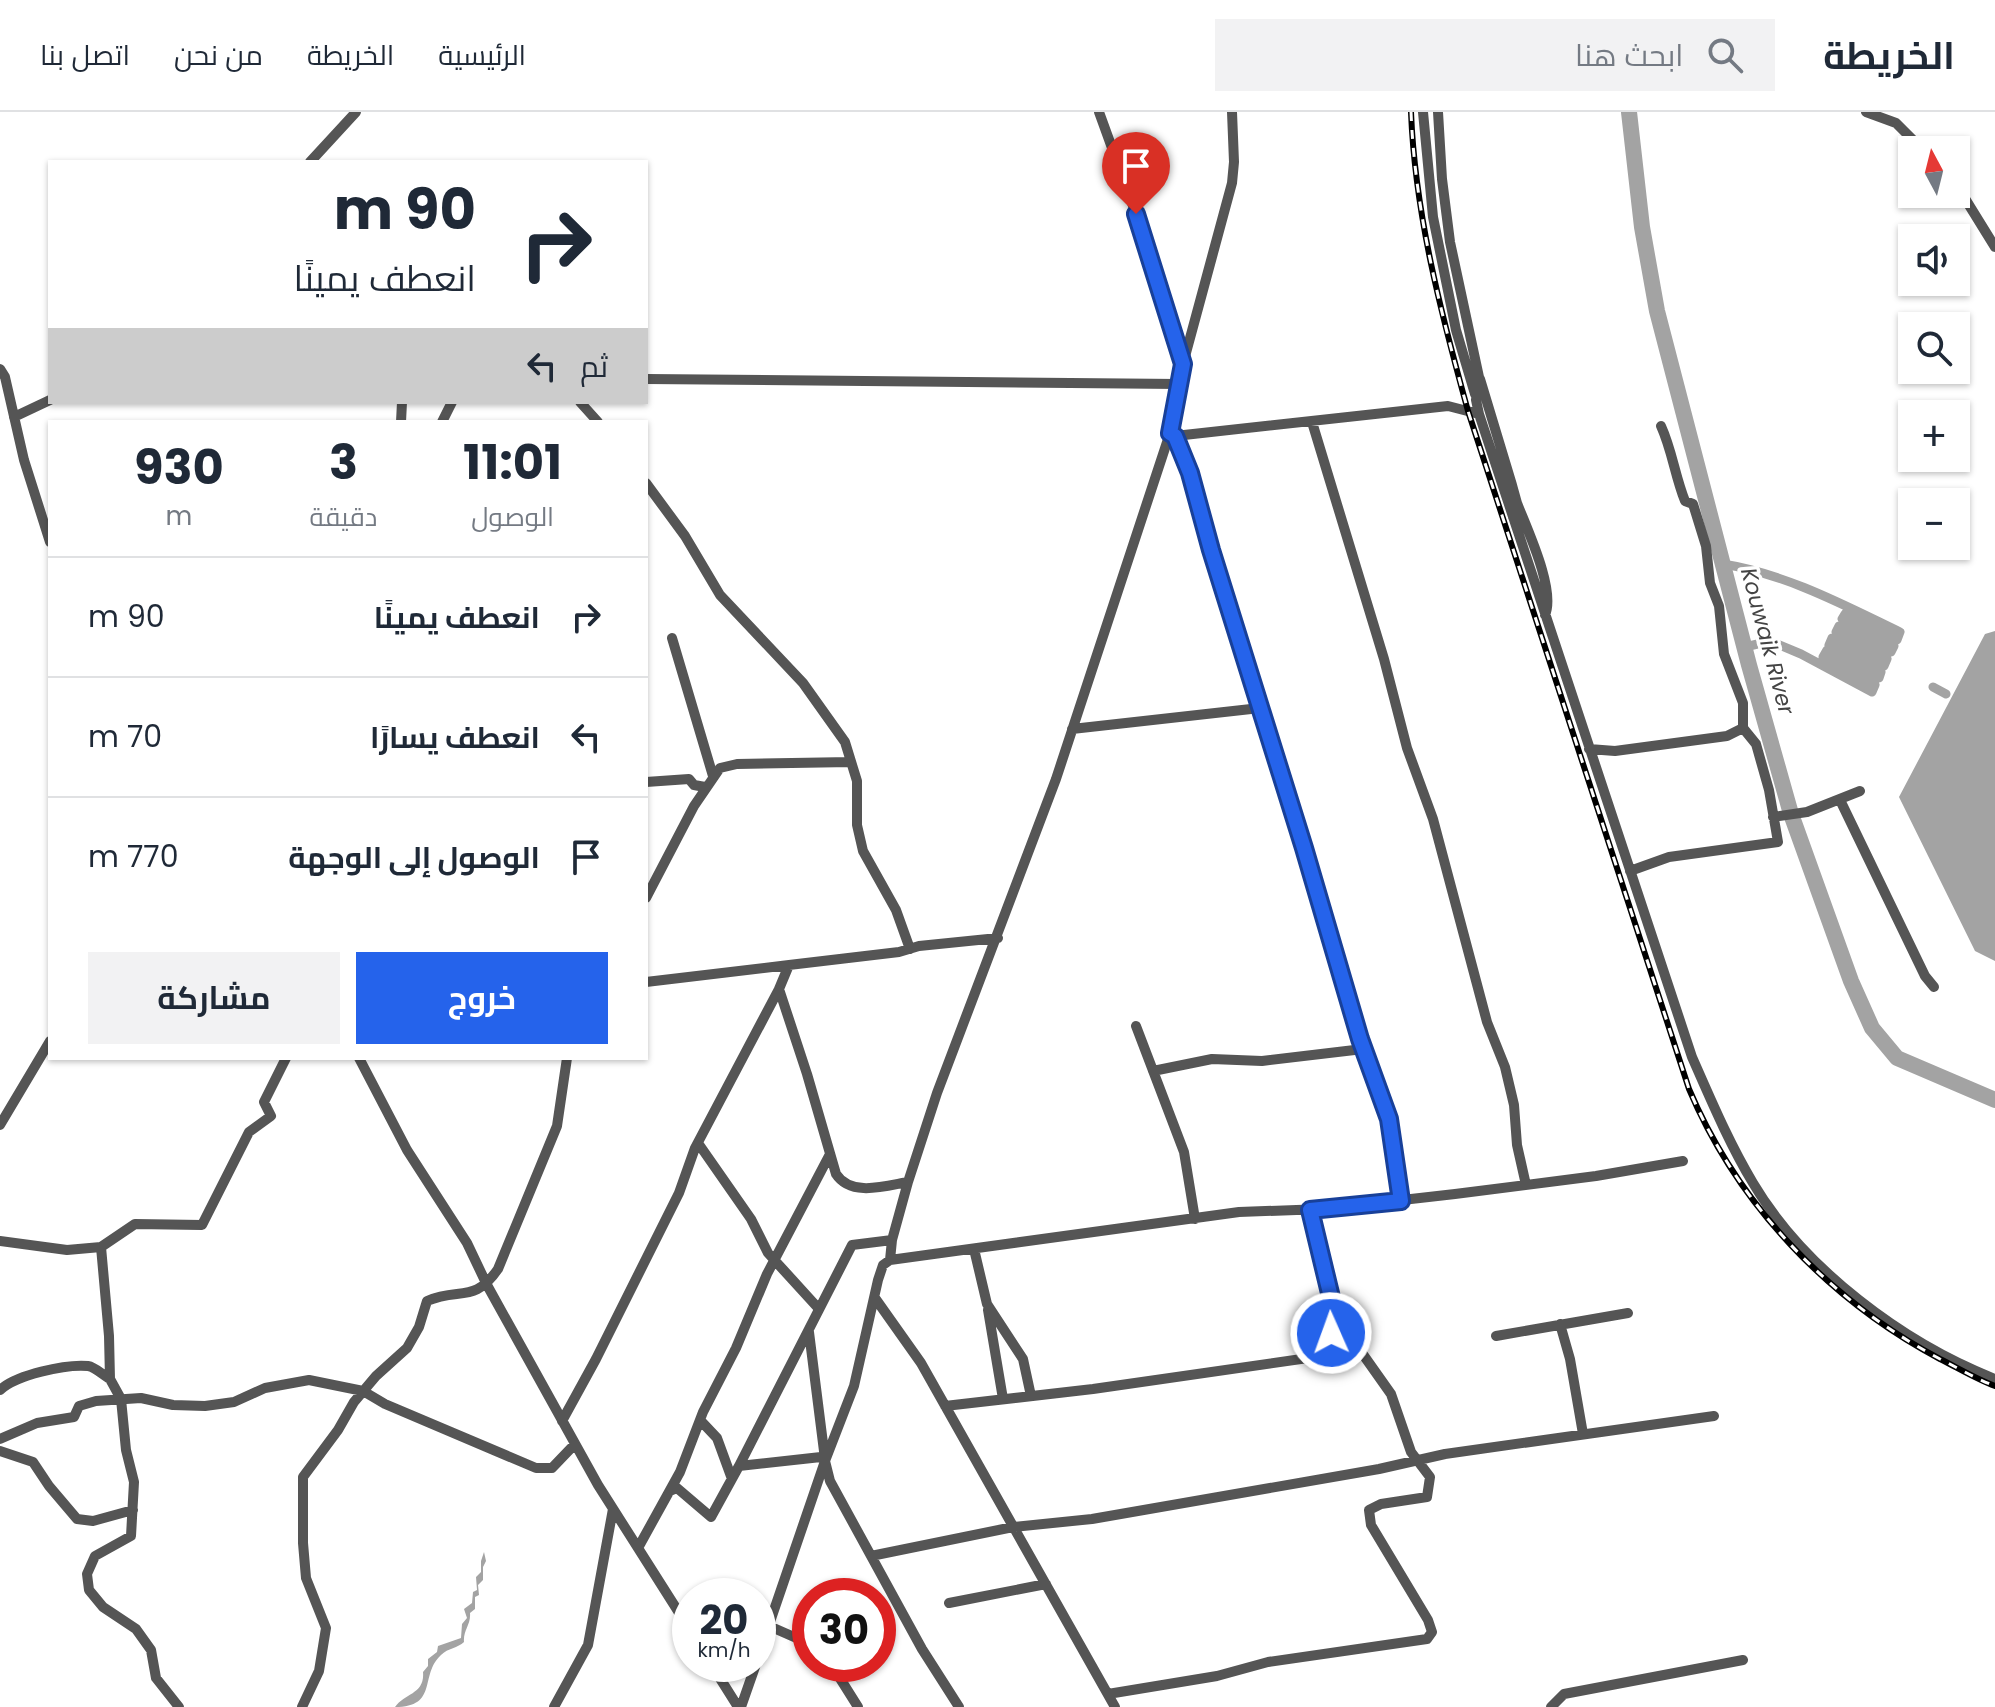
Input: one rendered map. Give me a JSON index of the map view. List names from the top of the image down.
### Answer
{
  "water": ["Kouwaik River"],
  "north": "top",
  "page": {
    "header": "الخريطة",
    "search": "ابحث هنا",
    "nav": [
      "الرئيسية",
      "الخريطة",
      "من نحن",
      "اتصل بنا"
    ],
    "map_buttons": ["+", "−"],
    "turn": ["90 m", "انعطف يمينًا"],
    "then": "ثم",
    "eta": [
      "11:01",
      "الوصول",
      "3",
      "دقيقة",
      "930",
      "m"
    ],
    "list": [
      {
        "name": "انعطف يمينًا",
        "value": "90 m"
      },
      {
        "name": "انعطف يسارًا",
        "value": "70 m"
      },
      {
        "name": "الوصول إلى الوجهة",
        "value": "770 m"
      }
    ],
    "buttons": ["خروج", "مشاركة"],
    "speed": "20 km/h",
    "limit": "30"
  }
}
